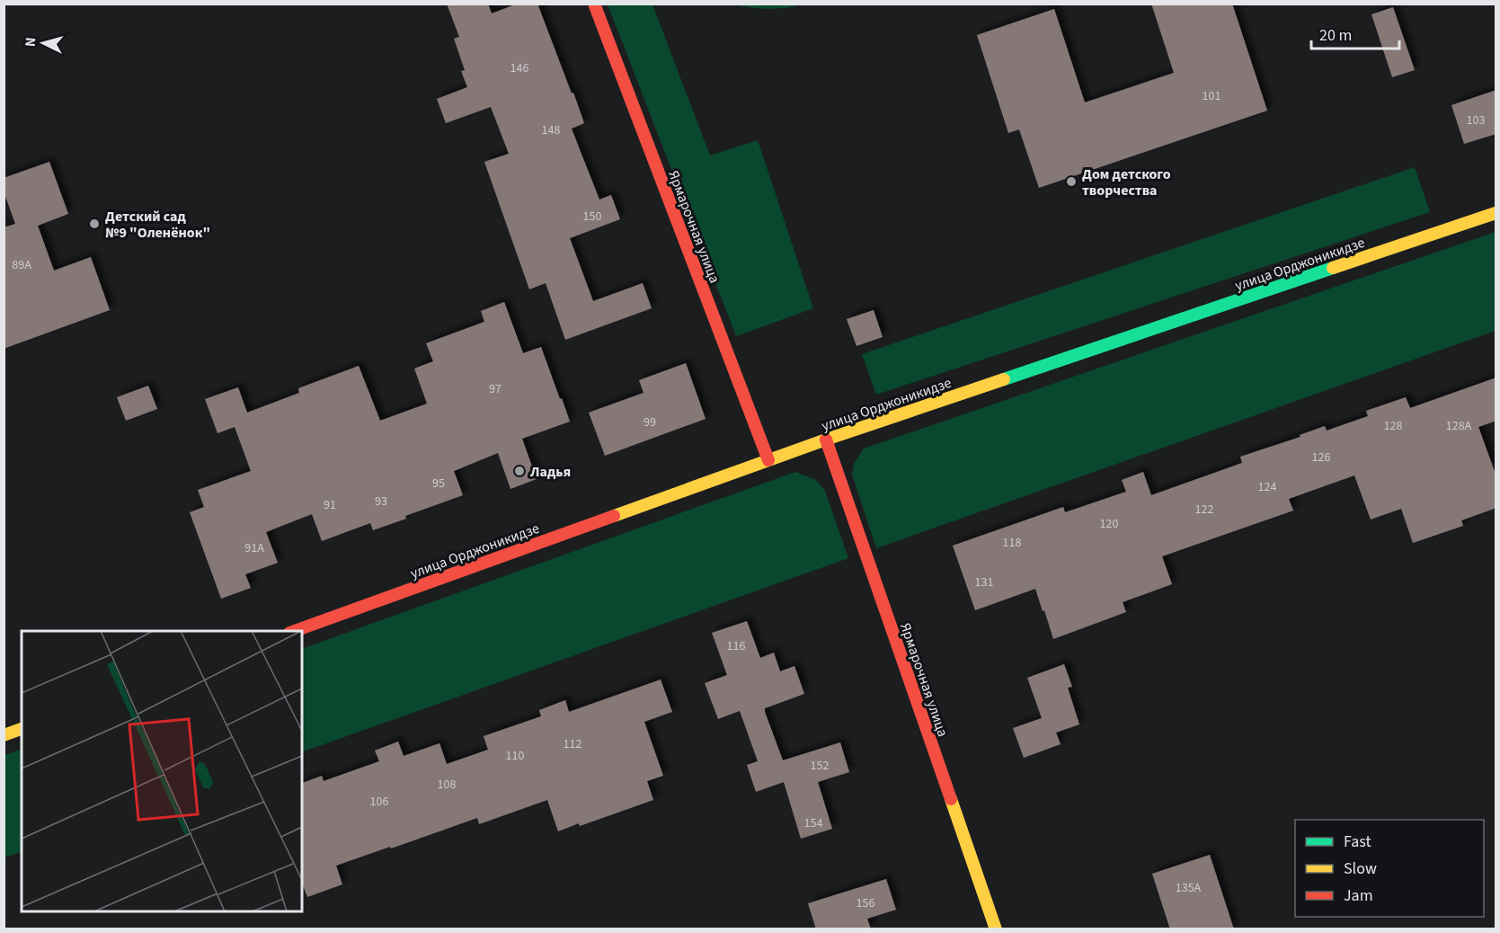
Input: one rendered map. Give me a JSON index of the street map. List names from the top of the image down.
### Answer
{
  "streets": {
    "main road": ["Ярмарочная улица", "улица Орджоникидзе"]
  },
  "crossings": [
    ["Ярмарочная улица", "улица Орджоникидзе"]
  ],
  "places": ["Дом детского творчества", "Детский сад №9 \"Оленёнок\"", "Ладья"],
  "house_numbers": [
    "146",
    "101",
    "103",
    "148",
    "150",
    "89А",
    "97",
    "99",
    "128",
    "128А",
    "126",
    "95",
    "124",
    "93",
    "91",
    "122",
    "120",
    "118",
    "91А",
    "131",
    "116",
    "112",
    "110",
    "152",
    "108",
    "106",
    "154",
    "135А",
    "156"
  ],
  "legend": ["Fast", "Slow", "Jam"],
  "scale_bar": "20 m",
  "north": "left"
}
